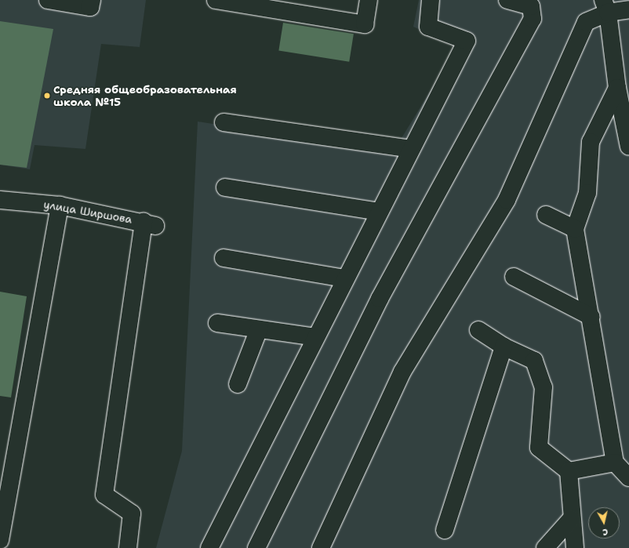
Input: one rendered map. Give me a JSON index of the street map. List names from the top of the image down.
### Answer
{
  "streets": {
    "street": ["улица Ширшова"]
  },
  "places": ["Средняя общеобразовательная школа №15"],
  "north": "bottom"
}
